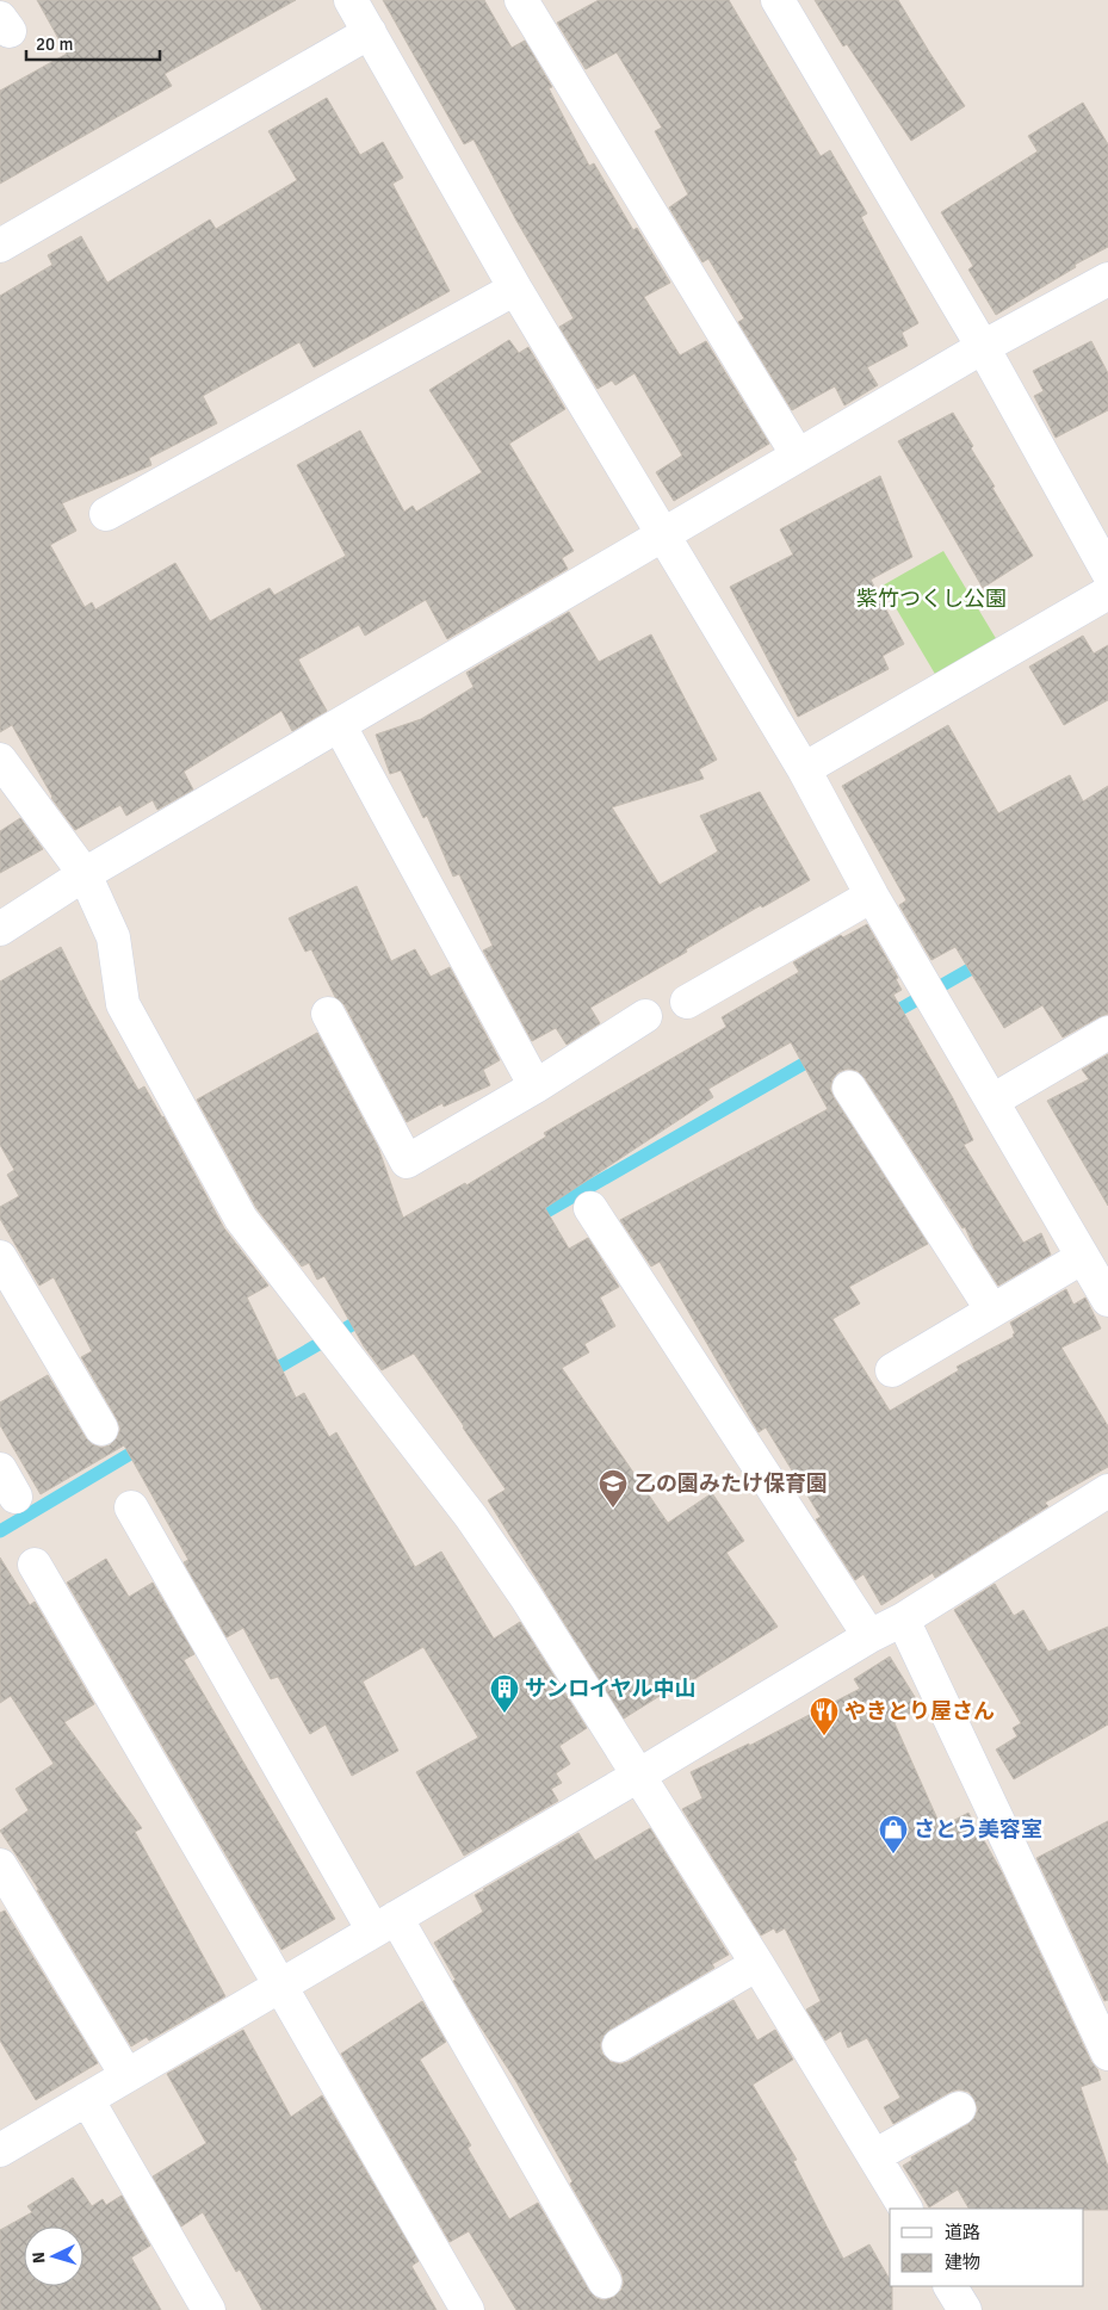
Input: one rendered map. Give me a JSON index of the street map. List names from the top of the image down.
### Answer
{
  "parks": ["紫竹つくし公園"],
  "places": {
    "school or university": ["乙の園みたけ保育園"],
    "building": ["サンロイヤル中山"],
    "restaurant": ["やきとり屋さん"],
    "shop": ["さとう美容室"]
  },
  "legend": ["道路", "建物"],
  "scale_bar": "20 m",
  "north": "left"
}
